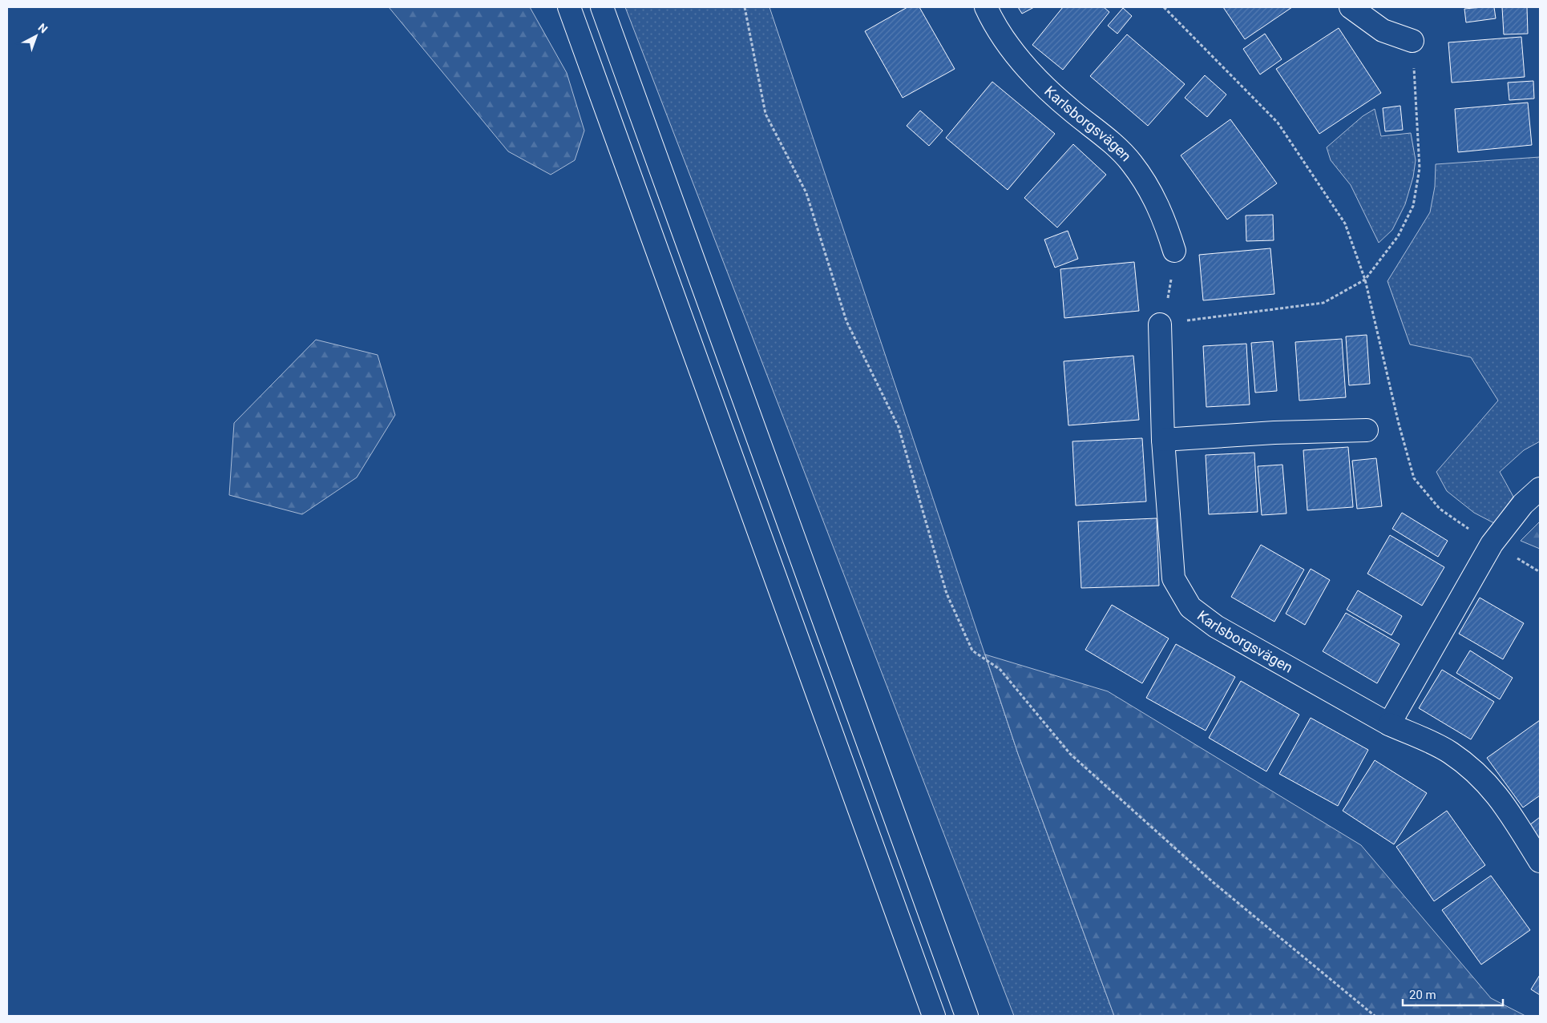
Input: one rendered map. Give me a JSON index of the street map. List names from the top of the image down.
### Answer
{
  "streets": {
    "main road": ["Karlsborgsvägen"]
  },
  "scale_bar": "20 m",
  "north": "top right"
}
